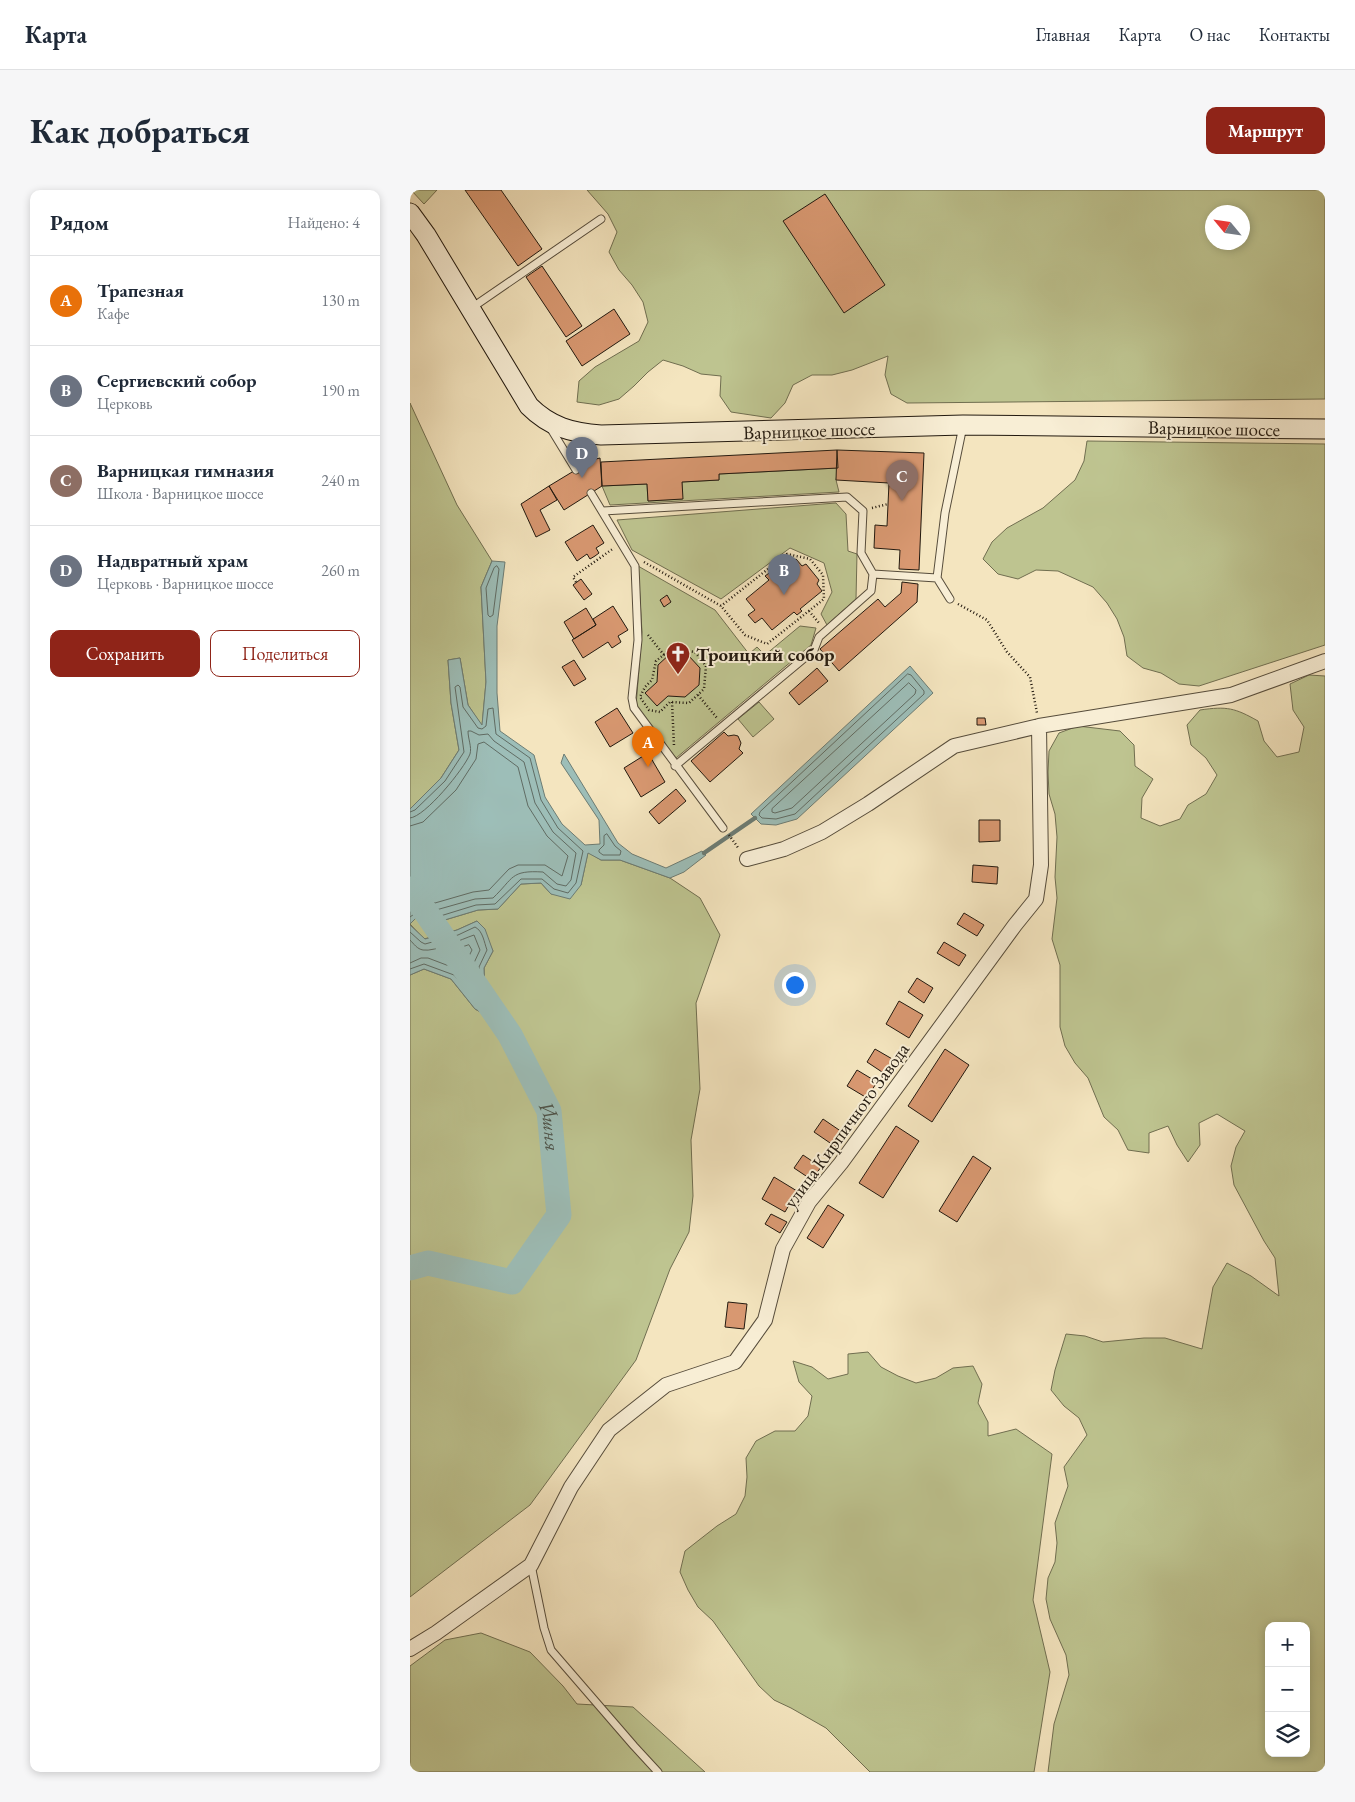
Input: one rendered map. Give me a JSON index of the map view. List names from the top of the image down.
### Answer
{
  "streets": {
    "street": ["Варницкое шоссе", "улица Кирпичного Завода"]
  },
  "water": ["Ишня"],
  "places": {
    "church": ["Троицкий собор"]
  },
  "north": "top left",
  "page": {
    "header": "Карта",
    "nav": [
      "Главная",
      "Карта",
      "О нас",
      "Контакты"
    ],
    "buttons": [
      "Маршрут",
      ["Сохранить", "Поделиться"]
    ],
    "title": "Как добраться",
    "heading": ["Рядом", "Найдено: 4"],
    "list": [
      {
        "mark": "A",
        "name": "Трапезная",
        "note": "Кафе",
        "value": "130 m"
      },
      {
        "mark": "B",
        "name": "Сергиевский собор",
        "note": "Церковь",
        "value": "190 m"
      },
      {
        "mark": "C",
        "name": "Варницкая гимназия",
        "note": "Школа · Варницкое шоссе",
        "value": "240 m"
      },
      {
        "mark": "D",
        "name": "Надвратный храм",
        "note": "Церковь · Варницкое шоссе",
        "value": "260 m"
      }
    ],
    "pins": [
      "D",
      "C",
      "B",
      "A"
    ],
    "map_buttons": ["+", "−"]
  }
}
